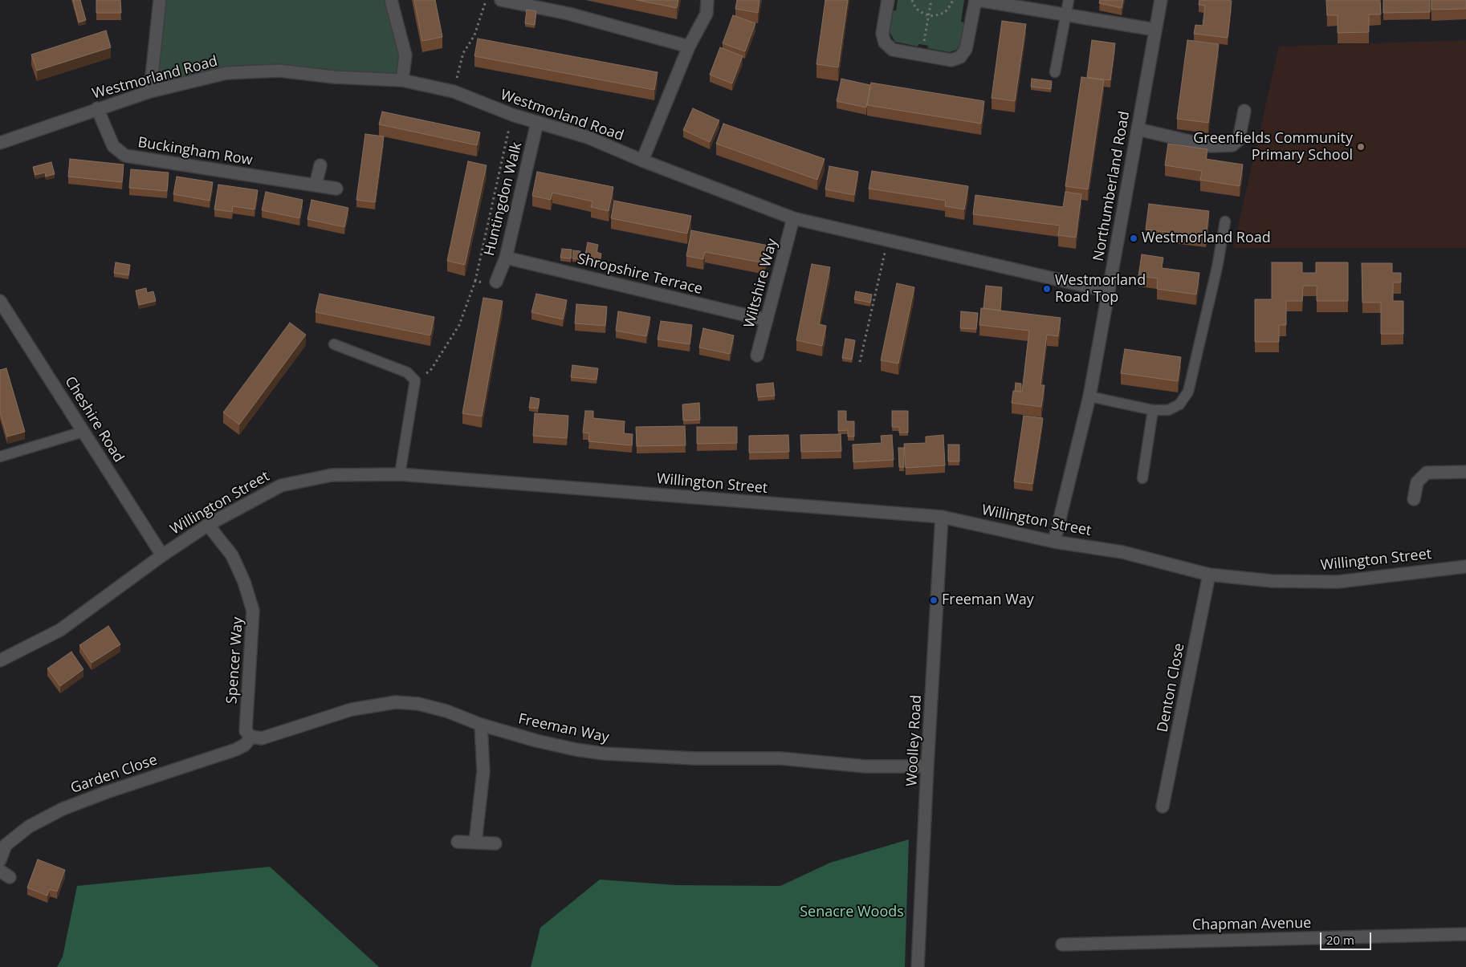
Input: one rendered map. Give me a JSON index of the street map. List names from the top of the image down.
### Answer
{
  "streets": {
    "street": [
      "Westmorland Road",
      "Buckingham Row",
      "Northumberland Road",
      "Huntingdon Walk",
      "Shropshire Terrace",
      "Wiltshire Way",
      "Cheshire Road",
      "Willington Street",
      "Spencer Way",
      "Denton Close",
      "Freeman Way",
      "Woolley Road",
      "Garden Close",
      "Chapman Avenue"
    ]
  },
  "crossings": [
    ["Westmorland Road", "Buckingham Row"],
    ["Westmorland Road", "Northumberland Road"],
    ["Westmorland Road", "Huntingdon Walk"],
    ["Westmorland Road", "Wiltshire Way"],
    ["Northumberland Road", "Willington Street"],
    ["Huntingdon Walk", "Shropshire Terrace"],
    ["Shropshire Terrace", "Wiltshire Way"],
    ["Cheshire Road", "Willington Street"],
    ["Willington Street", "Spencer Way"],
    ["Willington Street", "Denton Close"],
    ["Willington Street", "Woolley Road"],
    ["Spencer Way", "Freeman Way"],
    ["Spencer Way", "Garden Close"],
    ["Freeman Way", "Woolley Road"],
    ["Freeman Way", "Garden Close"]
  ],
  "parks": ["Senacre Woods"],
  "places": [
    "Greenfields Community Primary School",
    "Westmorland Road",
    "Westmorland Road Top",
    "Freeman Way"
  ],
  "scale_bar": "20 m"
}
